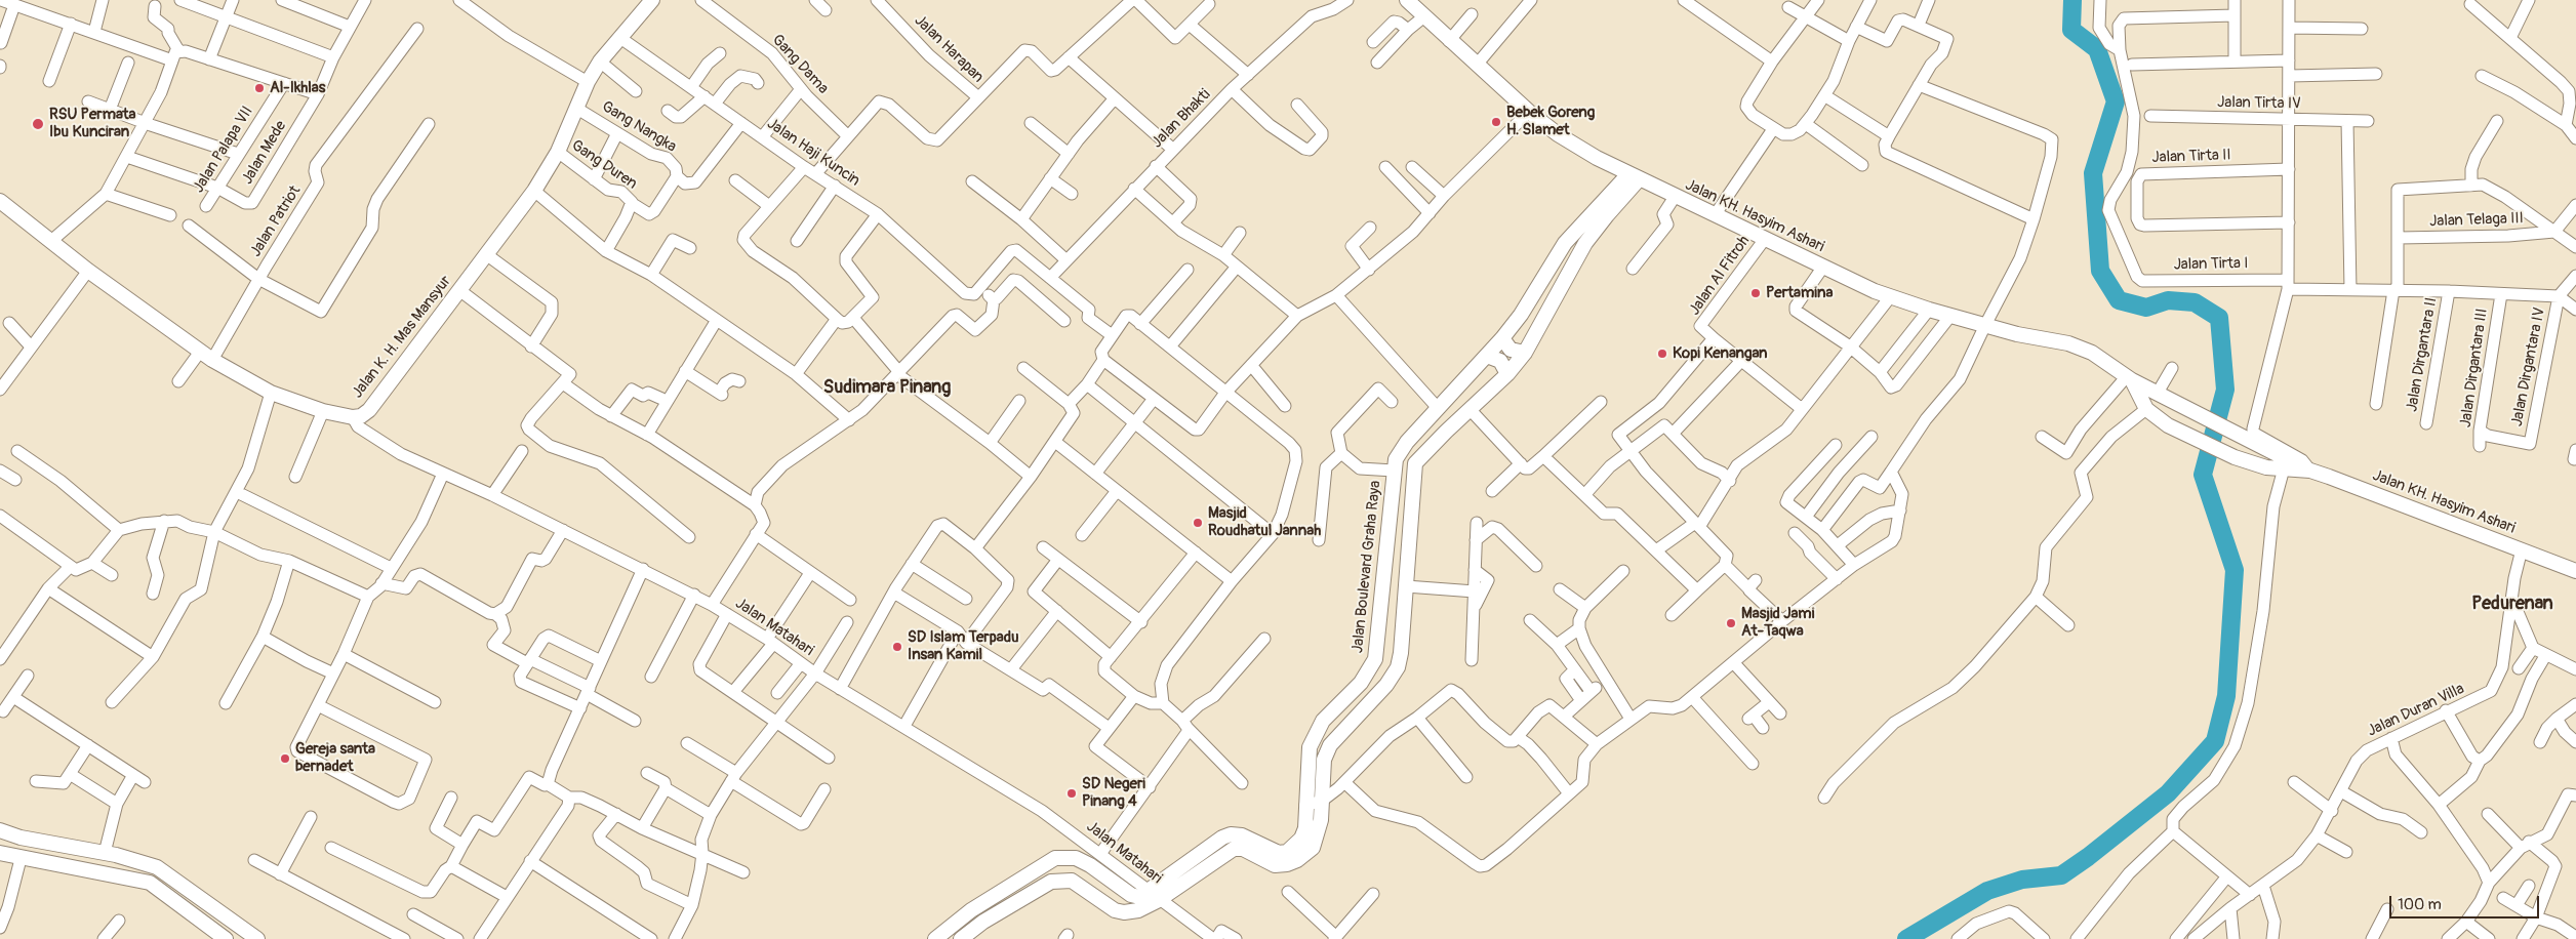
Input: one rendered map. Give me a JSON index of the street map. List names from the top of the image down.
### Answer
{
  "streets": {
    "main road": ["Jalan KH. Hasyim Ashari", "Jalan K. H. Mas Mansyur", "Jalan Boulevard Graha Raya"],
    "street": [
      "Jalan Harapan",
      "Gang Dama",
      "Jalan Tirta IV",
      "Jalan Bhakti",
      "Gang Nangka",
      "Jalan Palapa VII",
      "Jalan Mede",
      "Jalan Haji Kuncin",
      "Jalan Tirta II",
      "Gang Duren",
      "Jalan Telaga III",
      "Jalan Patriot",
      "Jalan Tirta I",
      "Jalan Al Fitroh",
      "Jalan Dirgantara II",
      "Jalan Dirgantara IV",
      "Jalan Dirgantara III",
      "Jalan Matahari",
      "Jalan Duran Villa"
    ]
  },
  "crossings": [
    ["Gang Nangka", "Gang Duren"],
    ["Gang Nangka", "Jalan K. H. Mas Mansyur"],
    ["Jalan Palapa VII", "Jalan Mede"],
    ["Jalan Haji Kuncin", "Jalan K. H. Mas Mansyur"],
    ["Gang Duren", "Jalan K. H. Mas Mansyur"],
    ["Jalan KH. Hasyim Ashari", "Jalan Al Fitroh"],
    ["Jalan KH. Hasyim Ashari", "Jalan Boulevard Graha Raya"],
    ["Jalan KH. Hasyim Ashari", "Jalan Duran Villa"],
    ["Jalan Patriot", "Jalan K. H. Mas Mansyur"],
    ["Jalan Tirta I", "Jalan Dirgantara II"],
    ["Jalan Tirta I", "Jalan Dirgantara IV"],
    ["Jalan Tirta I", "Jalan Dirgantara III"],
    ["Jalan K. H. Mas Mansyur", "Jalan Matahari"],
    ["Jalan Dirgantara IV", "Jalan Dirgantara III"],
    ["Jalan Boulevard Graha Raya", "Jalan Matahari"]
  ],
  "districts": ["Sudimara Pinang", "Pedurenan"],
  "places": [
    "Al-Ikhlas",
    "Bebek Goreng H. Slamet",
    "RSU Permata Ibu Kunciran",
    "Pertamina",
    "Kopi Kenangan",
    "Masjid Roudhatul Jannah",
    "Masjid Jami At-Taqwa",
    "SD Islam Terpadu Insan Kamil",
    "Gereja santa bernadet",
    "SD Negeri Pinang 4"
  ],
  "scale_bar": "100 m"
}
